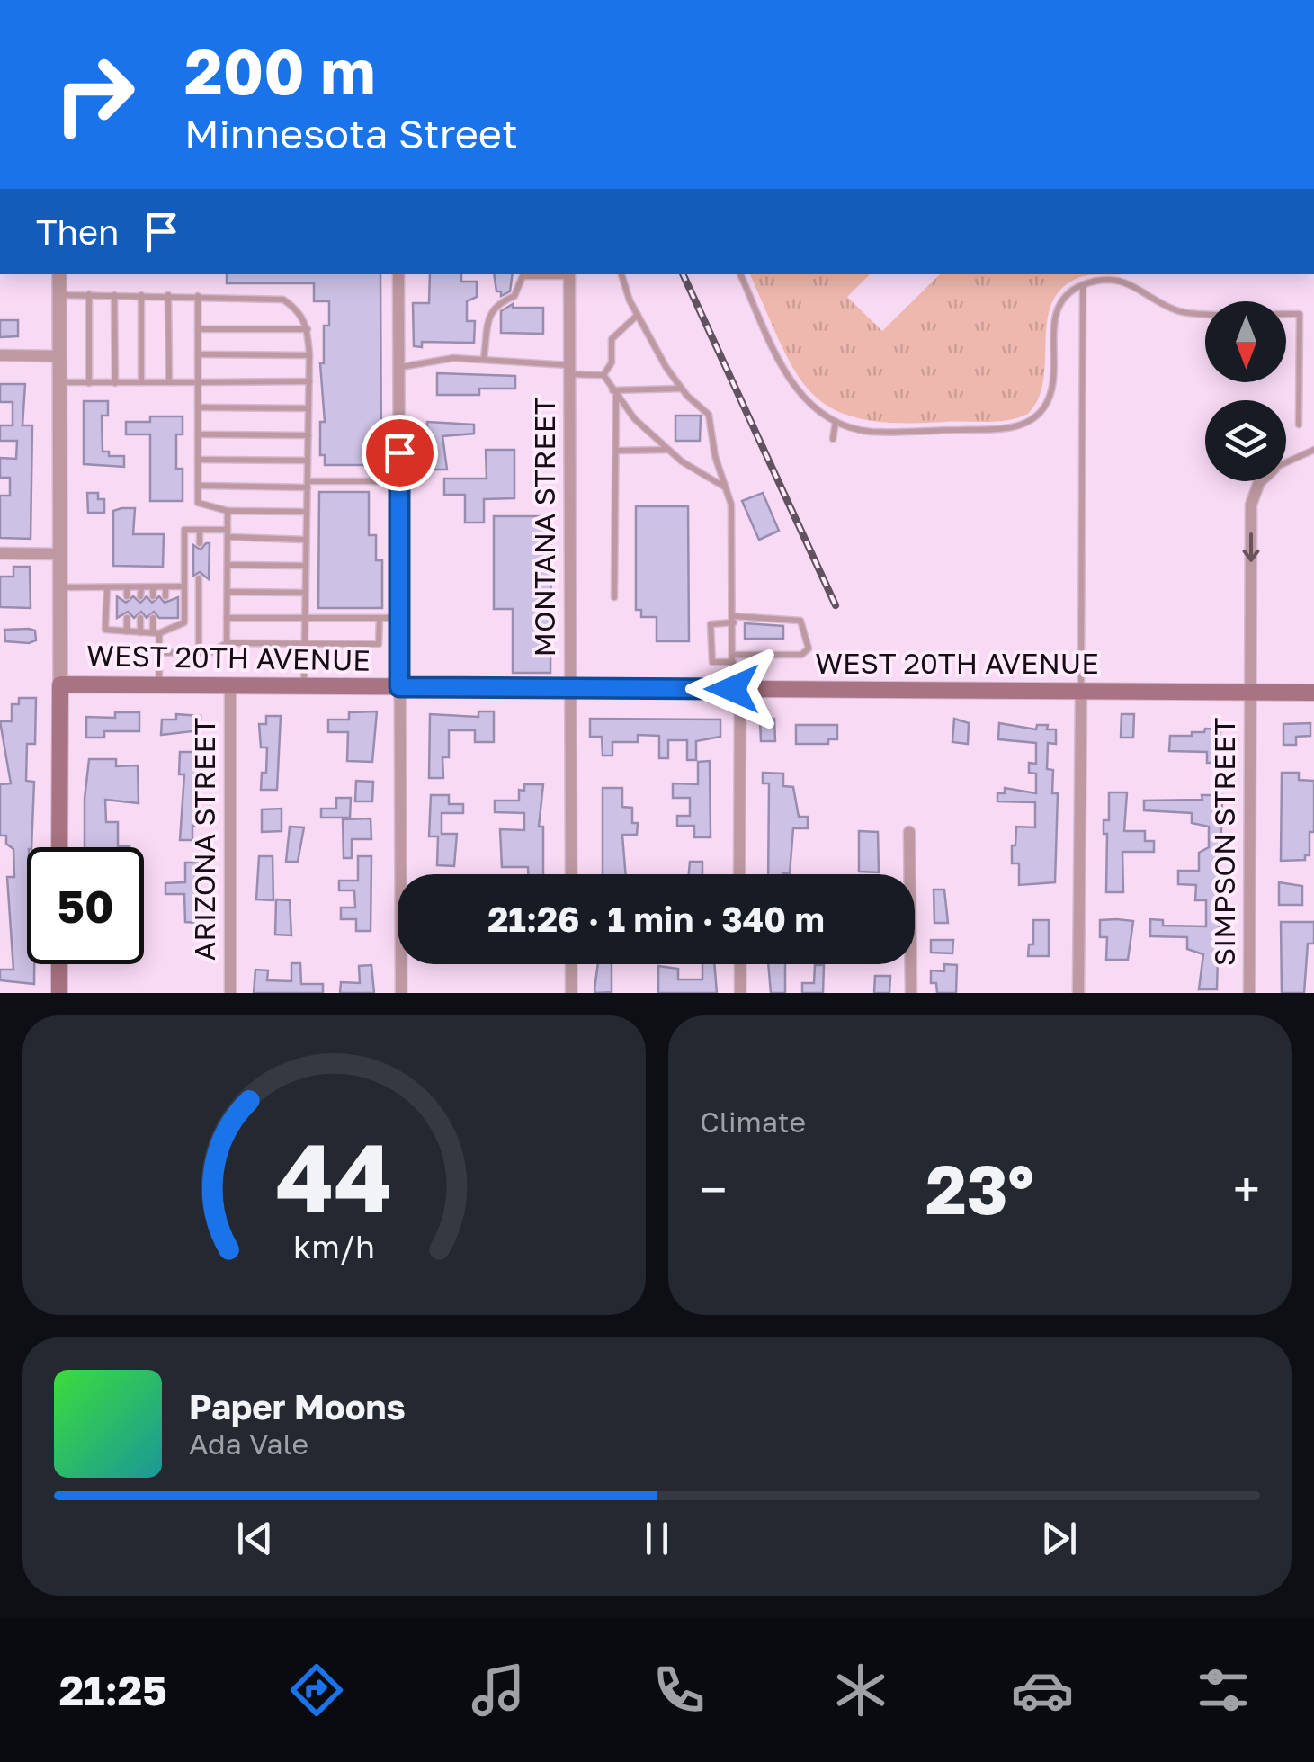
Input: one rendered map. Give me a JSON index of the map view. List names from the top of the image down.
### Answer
{
  "streets": {
    "main road": ["WEST 20TH AVENUE"],
    "street": ["MONTANA STREET", "ARIZONA STREET", "SIMPSON STREET"]
  },
  "crossings": [
    ["MONTANA STREET", "WEST 20TH AVENUE"],
    ["WEST 20TH AVENUE", "ARIZONA STREET"],
    ["WEST 20TH AVENUE", "SIMPSON STREET"]
  ],
  "one_way": ["SIMPSON STREET"],
  "north": "bottom",
  "page": {
    "turn": ["200 m", "Minnesota Street"],
    "then": "Then",
    "limit": "50",
    "trip": "21:26 · 1 min · 340 m",
    "tile": "Climate",
    "heat": ["−", "23°", "+"],
    "song": ["Paper Moons", "Ada Vale"],
    "tabs": "21:25",
    "gauge": ["44", "km/h"]
  }
}
